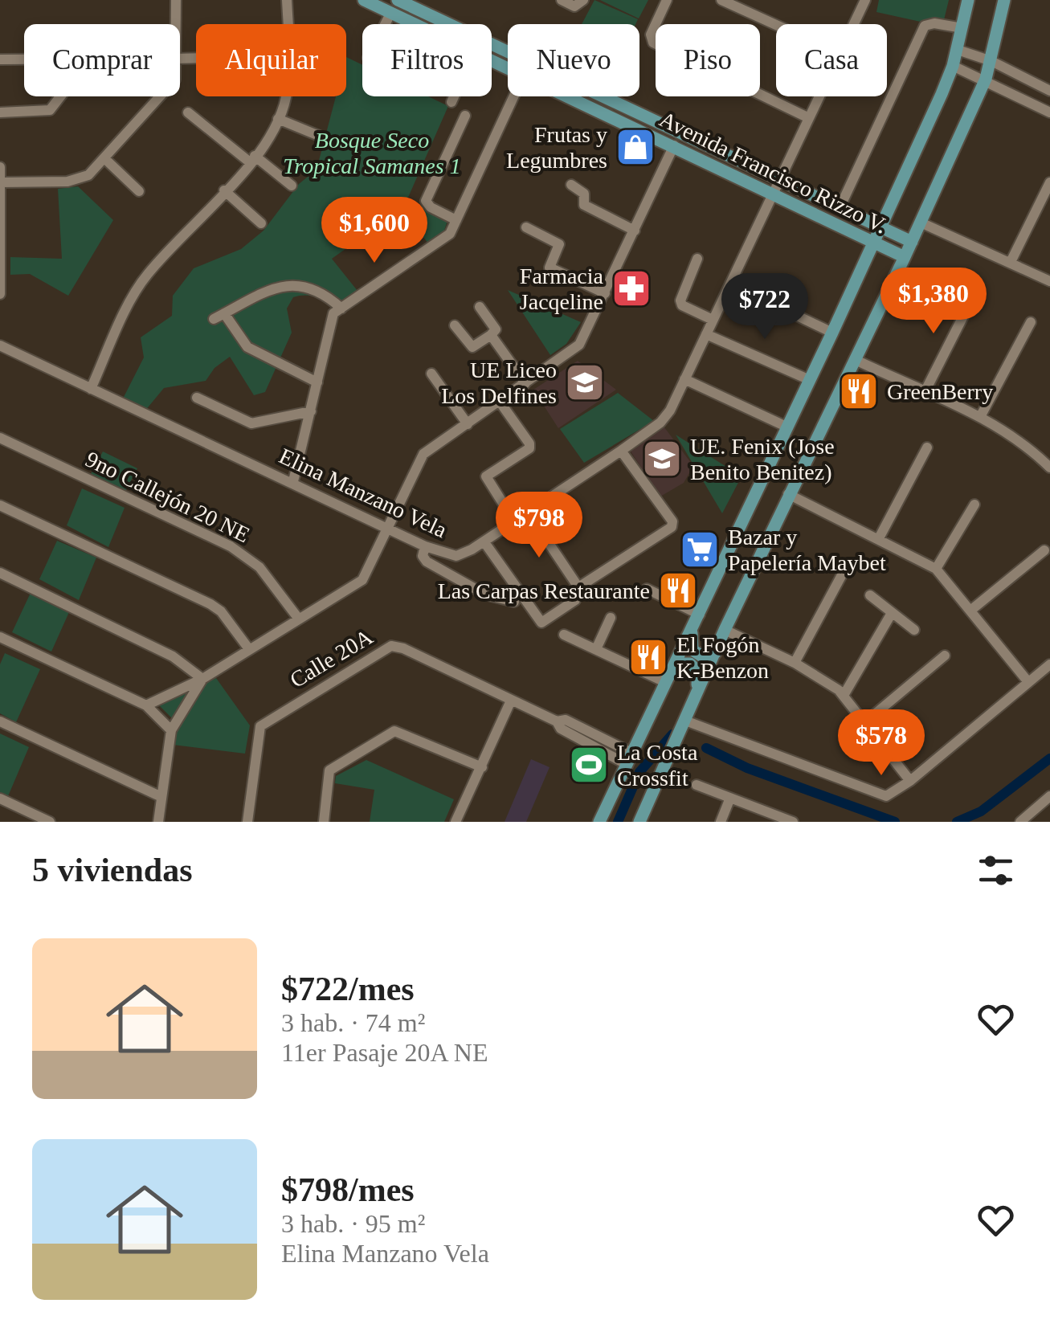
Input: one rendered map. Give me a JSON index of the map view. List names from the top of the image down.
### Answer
{
  "streets": {
    "main road": ["Avenida Francisco Rizzo V."],
    "street": ["Elina Manzano Vela", "9no Callejón 20 NE", "Calle 20A"]
  },
  "crossings": [
    ["Avenida Francisco Rizzo V.", "Elina Manzano Vela"]
  ],
  "parks": ["Bosque Seco Tropical Samanes 1"],
  "places": {
    "shop": ["Frutas y Legumbres"],
    "pharmacy": ["Farmacia Jacqeline"],
    "school or university": ["UE Liceo Los Delfines", "UE. Fenix (Jose Benito Benitez)"],
    "restaurant": ["GreenBerry", "Las Carpas Restaurante", "El Fogón K-Benzon"],
    "supermarket": ["Bazar y Papelería Maybet"],
    "sports": ["La Costa Crossfit"]
  },
  "page": {
    "chip": [
      "Comprar",
      "Alquilar",
      "Filtros",
      "Nuevo",
      "Piso",
      "Casa"
    ],
    "price": [
      "$1,600",
      "$1,380",
      "$722",
      "$798",
      "$578"
    ],
    "heading": "5 viviendas",
    "list": [
      {
        "name": "$722/mes",
        "note": "3 hab. · 74 m² · 11er Pasaje 20A NE"
      },
      {
        "name": "$798/mes",
        "note": "3 hab. · 95 m² · Elina Manzano Vela"
      }
    ]
  }
}
